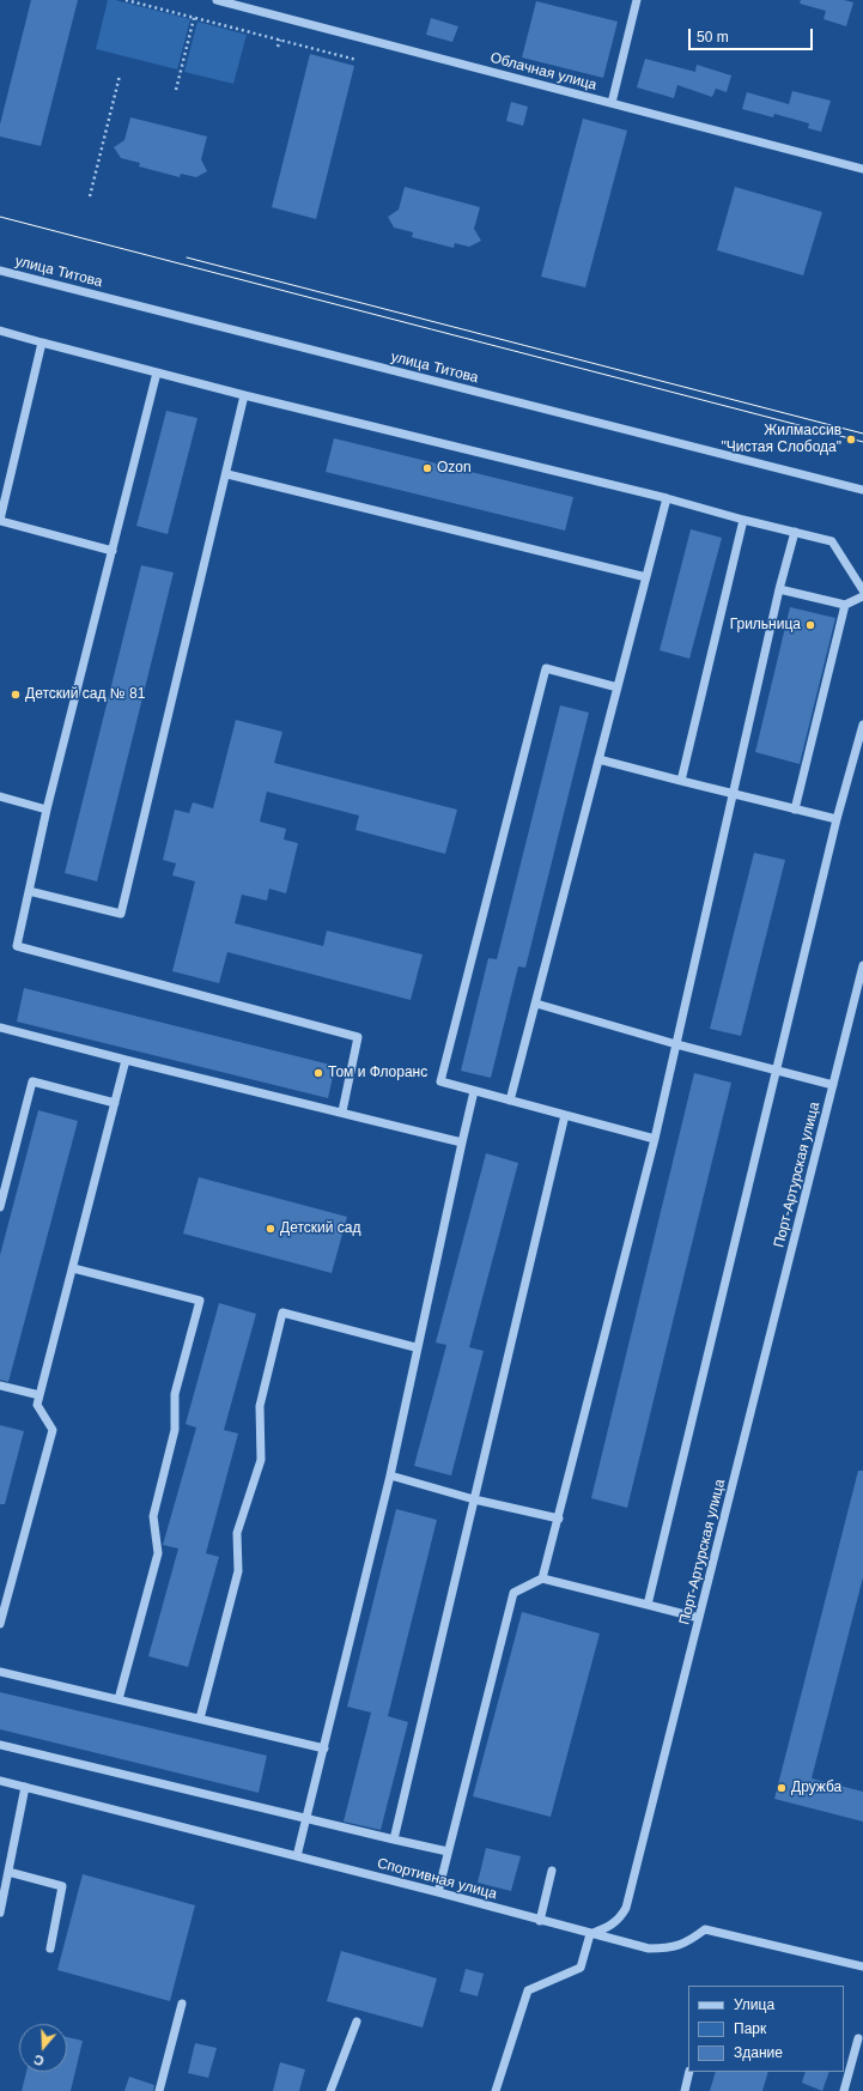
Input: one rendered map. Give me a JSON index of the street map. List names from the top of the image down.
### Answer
{
  "streets": {
    "street": [
      "Облачная улица",
      "улица Титова",
      "Порт-Артурская улица",
      "Спортивная улица"
    ]
  },
  "crossings": [
    ["Порт-Артурская улица", "Спортивная улица"]
  ],
  "places": [
    "Жилмассив \"Чистая Слобода\"",
    "Ozon",
    "Грильница",
    "Детский сад № 81",
    "Том и Флоранс",
    "Детский сад",
    "Дружба"
  ],
  "legend": ["Улица", "Парк", "Здание"],
  "scale_bar": "50 m",
  "north": "bottom"
}
